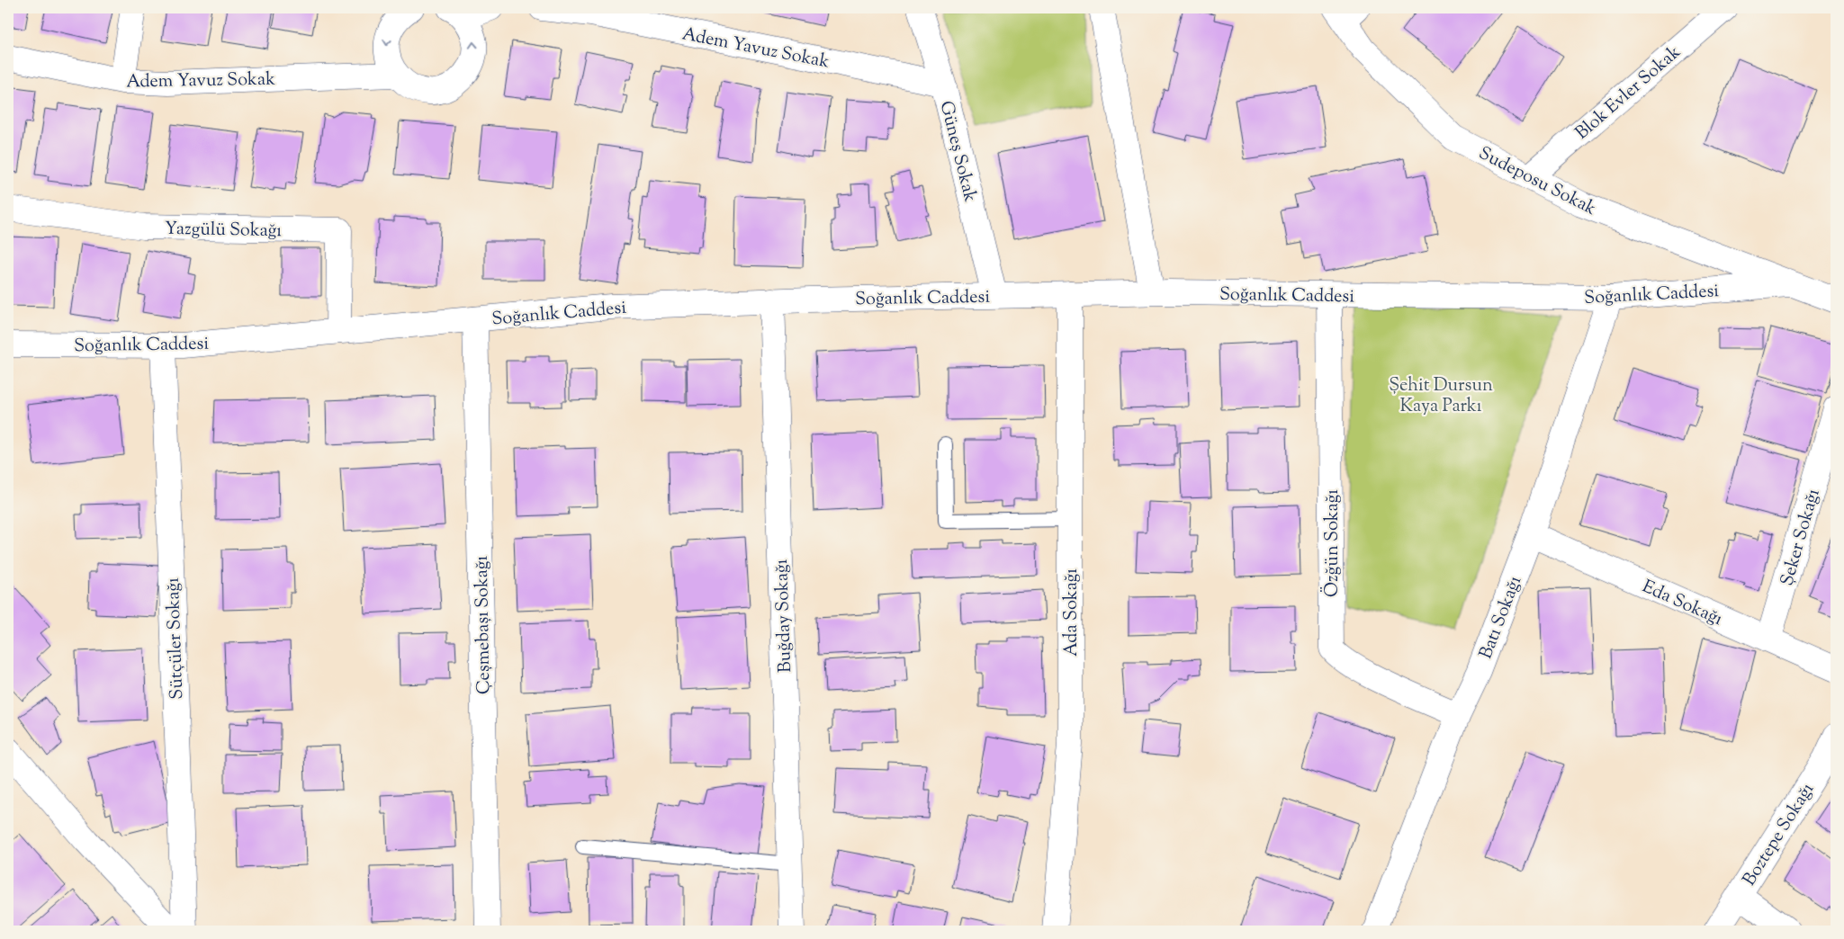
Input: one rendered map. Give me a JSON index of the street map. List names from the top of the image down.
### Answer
{
  "streets": {
    "street": [
      "Adem Yavuz Sokak",
      "Blok Evler Sokak",
      "Güneş Sokak",
      "Sudeposu Sokak",
      "Yazgülü Sokağı",
      "Soğanlık Caddesi",
      "Şeker Sokağı",
      "Özğün Sokağı",
      "Eda Sokağı",
      "Ada Sokağı",
      "Buğday Sokağı",
      "Batı Sokağı",
      "Çeşmebaşı Sokağı",
      "Sütçüler Sokağı",
      "Boztepe Sokağı"
    ]
  },
  "crossings": [
    ["Adem Yavuz Sokak", "Güneş Sokak"],
    ["Blok Evler Sokak", "Sudeposu Sokak"],
    ["Güneş Sokak", "Soğanlık Caddesi"],
    ["Sudeposu Sokak", "Soğanlık Caddesi"],
    ["Yazgülü Sokağı", "Soğanlık Caddesi"],
    ["Soğanlık Caddesi", "Özğün Sokağı"],
    ["Soğanlık Caddesi", "Ada Sokağı"],
    ["Soğanlık Caddesi", "Buğday Sokağı"],
    ["Soğanlık Caddesi", "Batı Sokağı"],
    ["Soğanlık Caddesi", "Çeşmebaşı Sokağı"],
    ["Soğanlık Caddesi", "Sütçüler Sokağı"],
    ["Şeker Sokağı", "Eda Sokağı"],
    ["Özğün Sokağı", "Batı Sokağı"],
    ["Eda Sokağı", "Batı Sokağı"]
  ],
  "parks": ["Şehit Dursun Kaya Parkı"]
}
